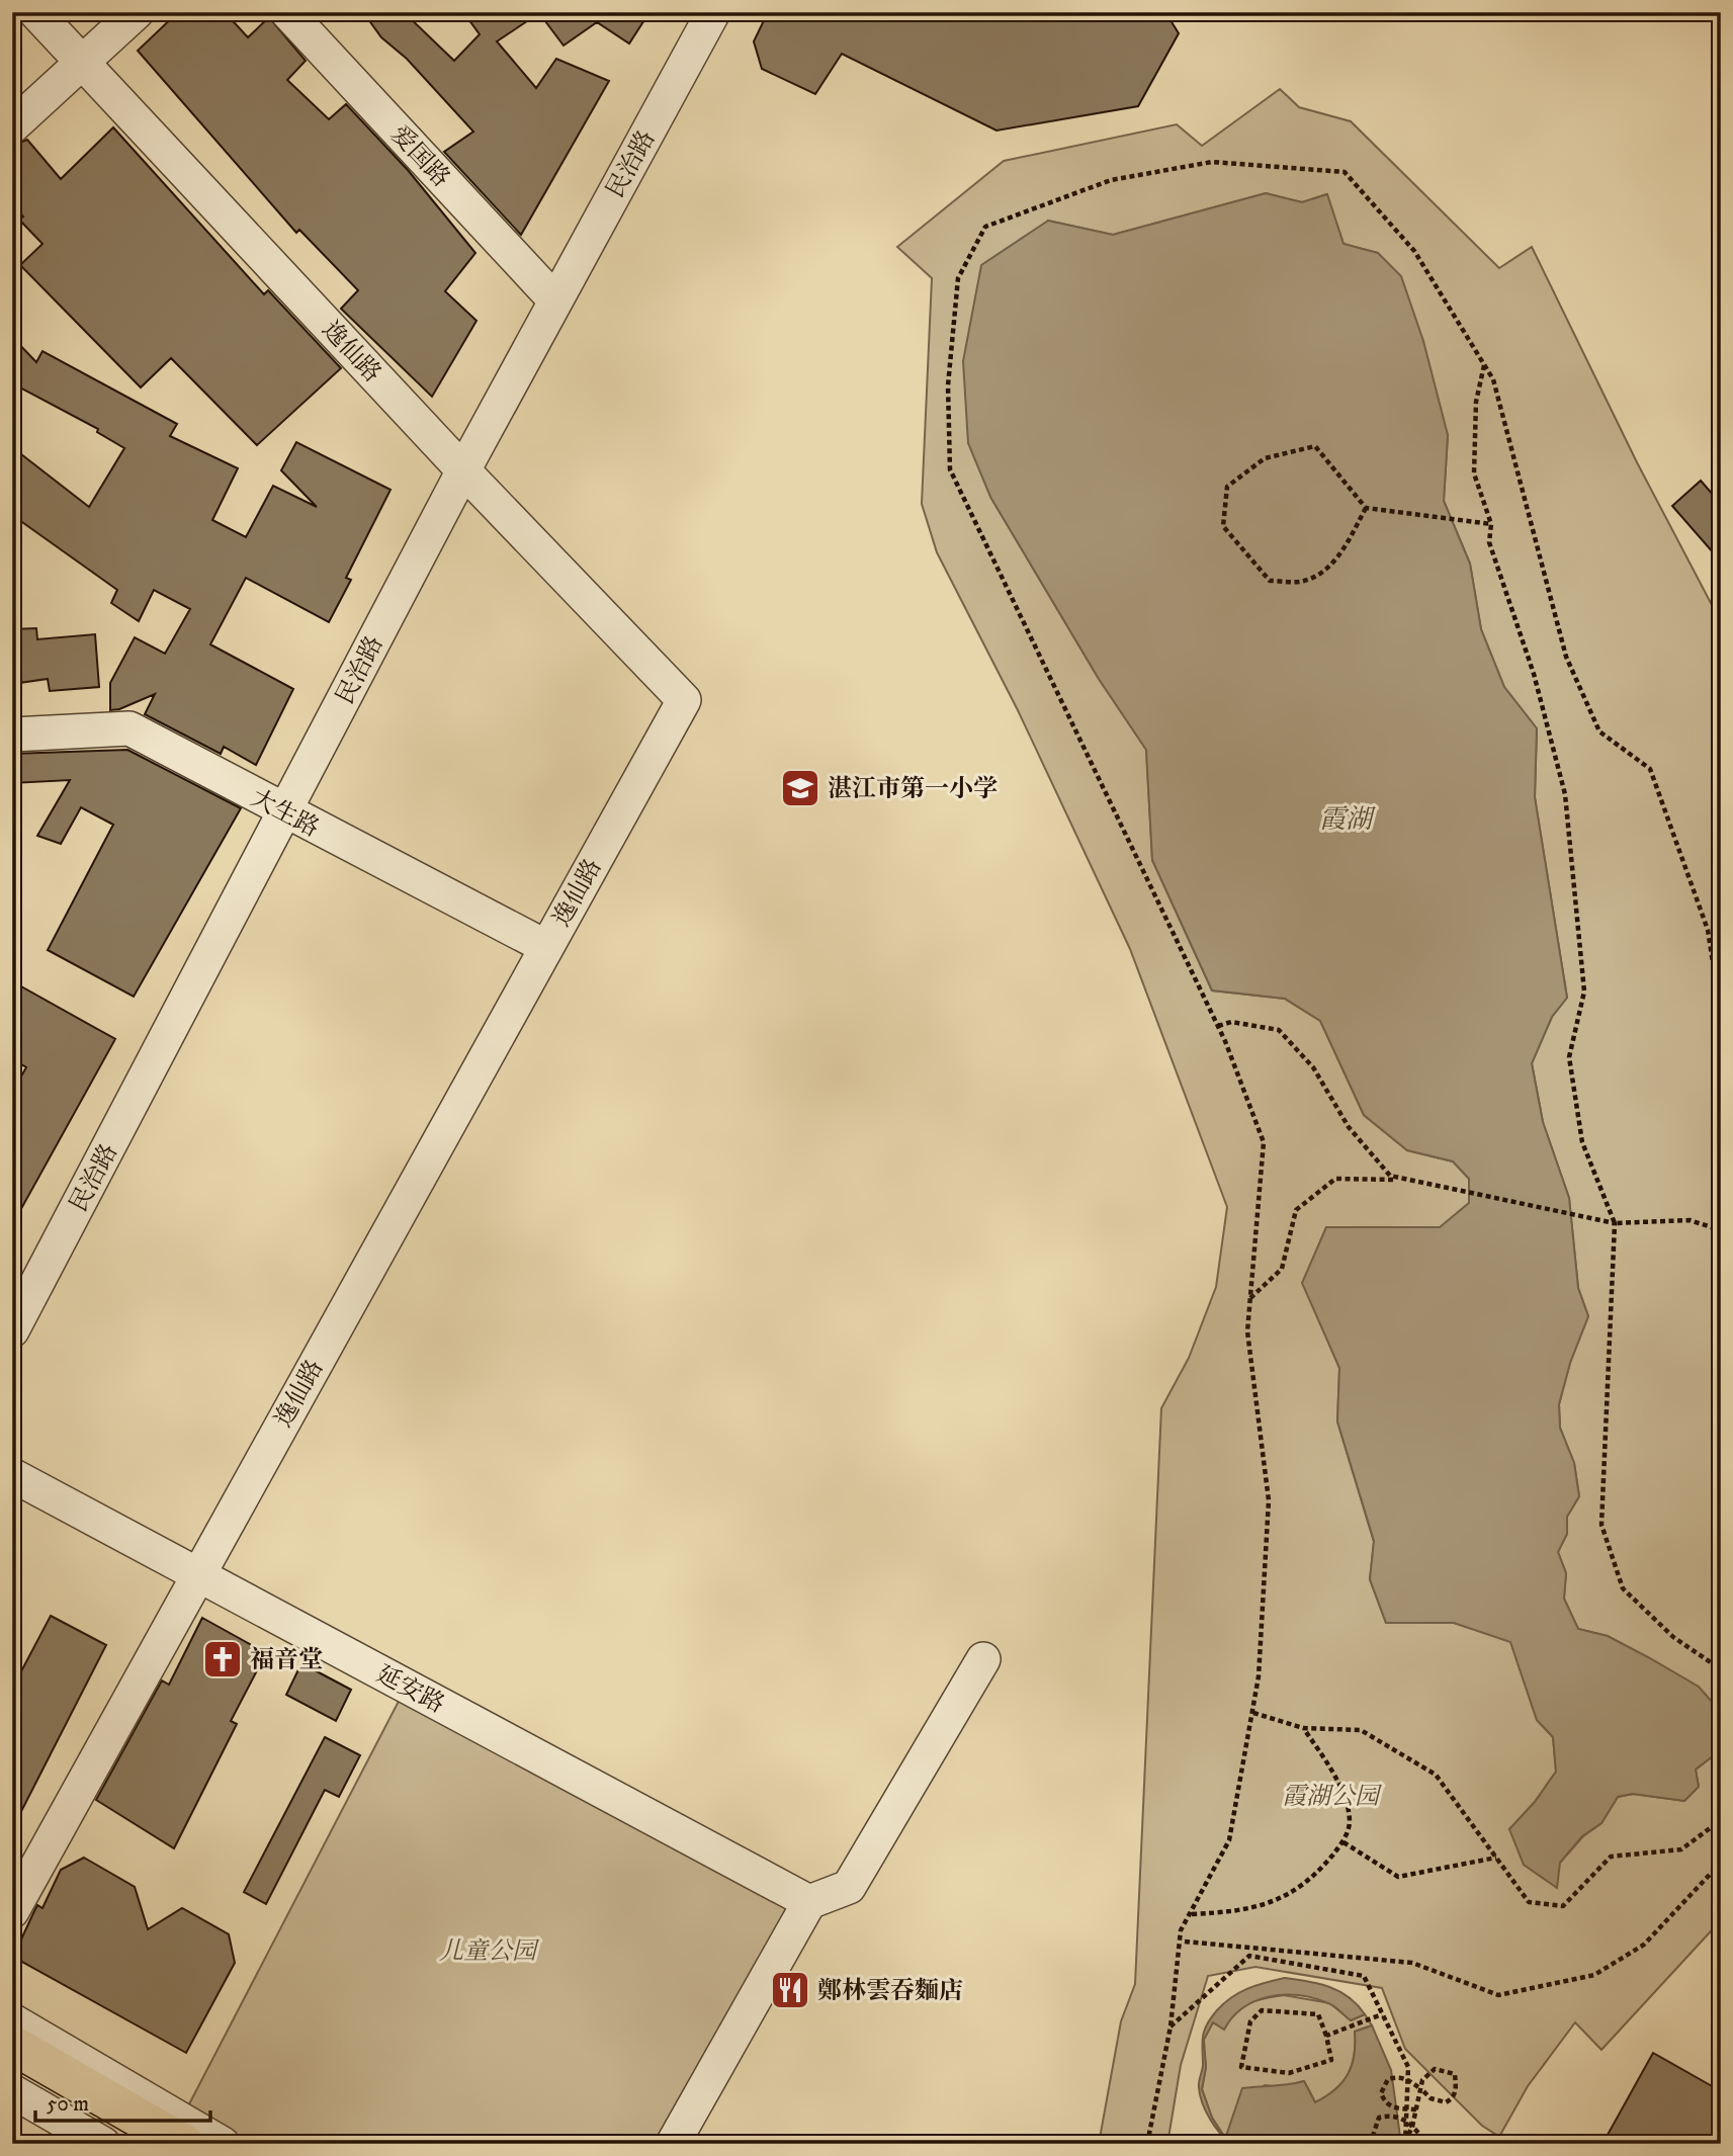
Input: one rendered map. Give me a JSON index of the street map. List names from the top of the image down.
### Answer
{
  "streets": {
    "street": [
      "爱国路",
      "民治路",
      "逸仙路",
      "大生路",
      "延安路"
    ]
  },
  "crossings": [
    ["爱国路", "民治路"],
    ["民治路", "逸仙路"],
    ["民治路", "大生路"],
    ["逸仙路", "大生路"],
    ["逸仙路", "延安路"]
  ],
  "water": ["霞湖"],
  "parks": ["霞湖公园", "儿童公园"],
  "places": {
    "school or university": ["湛江市第一小学"],
    "church": ["福音堂"],
    "restaurant": ["鄭林雲吞麵店"]
  },
  "scale_bar": "50 m"
}
